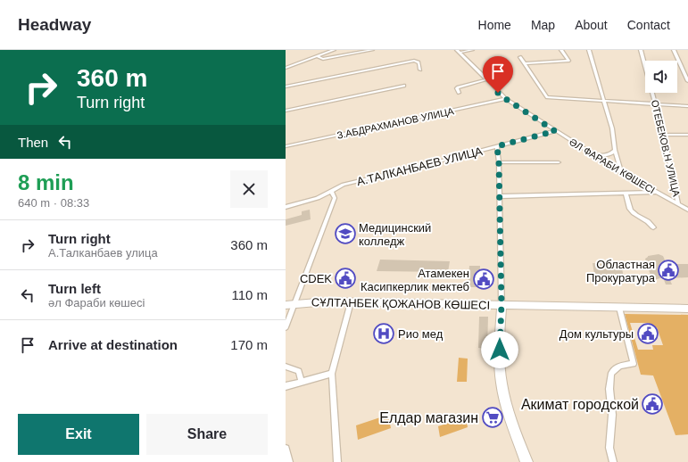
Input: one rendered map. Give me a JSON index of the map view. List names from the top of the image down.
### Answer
{
  "streets": {
    "main road": ["СҰЛТАНБЕК ҚОЖАНОВ КӨШЕСІ"],
    "street": [
      "З.АБДРАХМАНОВ УЛИЦА",
      "ОТЕБЕКОВ.Н УЛИЦА",
      "А.ТАЛКАНБАЕВ УЛИЦА",
      "ӘЛ ФАРАБИ КӨШЕСІ"
    ]
  },
  "crossings": [
    ["З.АБДРАХМАНОВ УЛИЦА", "ӘЛ ФАРАБИ КӨШЕСІ"],
    ["ОТЕБЕКОВ.Н УЛИЦА", "ӘЛ ФАРАБИ КӨШЕСІ"],
    ["А.ТАЛКАНБАЕВ УЛИЦА", "ӘЛ ФАРАБИ КӨШЕСІ"]
  ],
  "places": {
    "school or university": ["Медицинский колледж"],
    "public building": [
      "Областная Прокуратура",
      "CDEK",
      "Атамекен Касипкерлик мектеб",
      "Дом культуры",
      "Акимат городской"
    ],
    "hospital": ["Рио мед"],
    "supermarket": ["Елдар магазин"]
  },
  "page": {
    "header": "Headway",
    "nav": [
      "Home",
      "Map",
      "About",
      "Contact"
    ],
    "turn": ["360 m", "Turn right"],
    "then": "Then",
    "heading": ["8 min", "640 m · 08:33"],
    "list": [
      {
        "name": "Turn right",
        "note": "А.Талканбаев улица",
        "value": "360 m"
      },
      {
        "name": "Turn left",
        "note": "әл Фараби көшесі",
        "value": "110 m"
      },
      {
        "name": "Arrive at destination",
        "value": "170 m"
      }
    ],
    "buttons": ["Exit", "Share"]
  }
}
